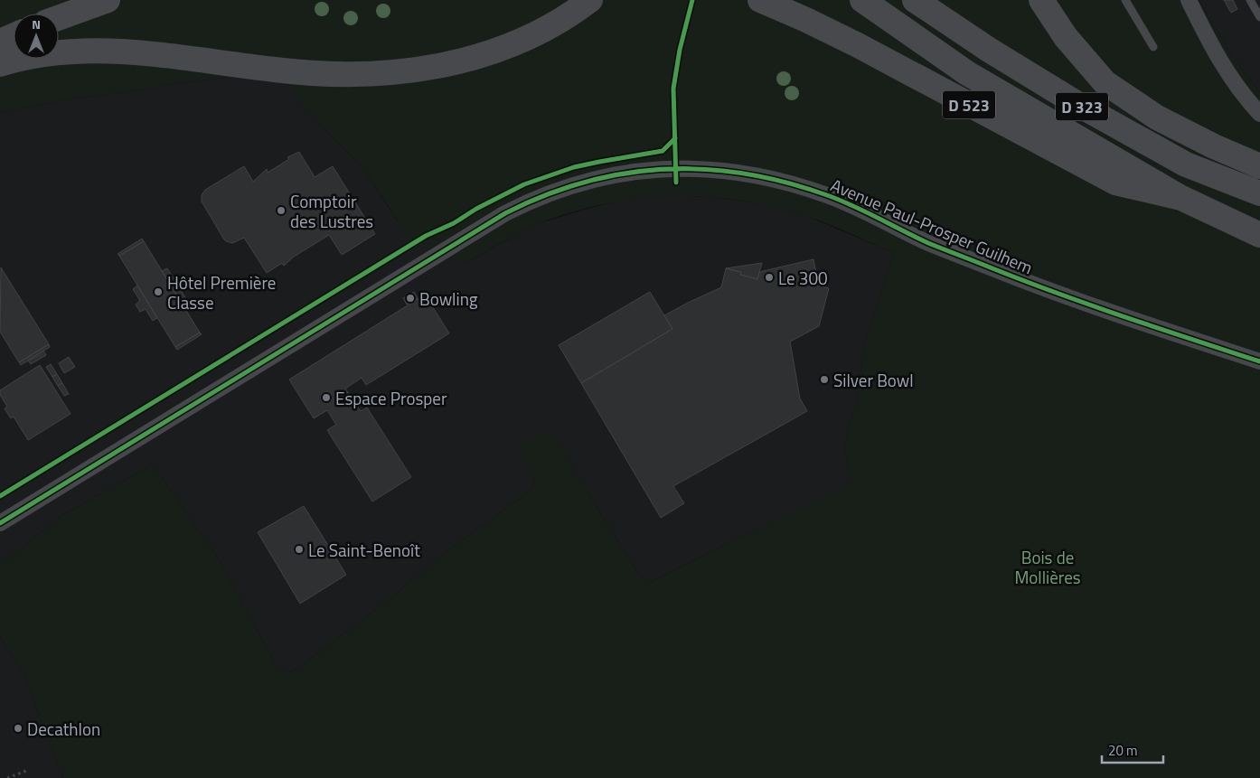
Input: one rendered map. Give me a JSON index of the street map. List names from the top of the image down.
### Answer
{
  "streets": {
    "highway": ["D 523", "D 323"],
    "street": ["Avenue Paul-Prosper Guilhem"]
  },
  "crossings": [
    ["D 523", "D 323"]
  ],
  "parks": ["Bois de Mollières"],
  "places": [
    "Comptoir des Lustres",
    "Le 300",
    "Hôtel Première Classe",
    "Bowling",
    "Silver Bowl",
    "Espace Prosper",
    "Le Saint-Benoît",
    "Decathlon"
  ],
  "scale_bar": "20 m",
  "north": "top"
}
